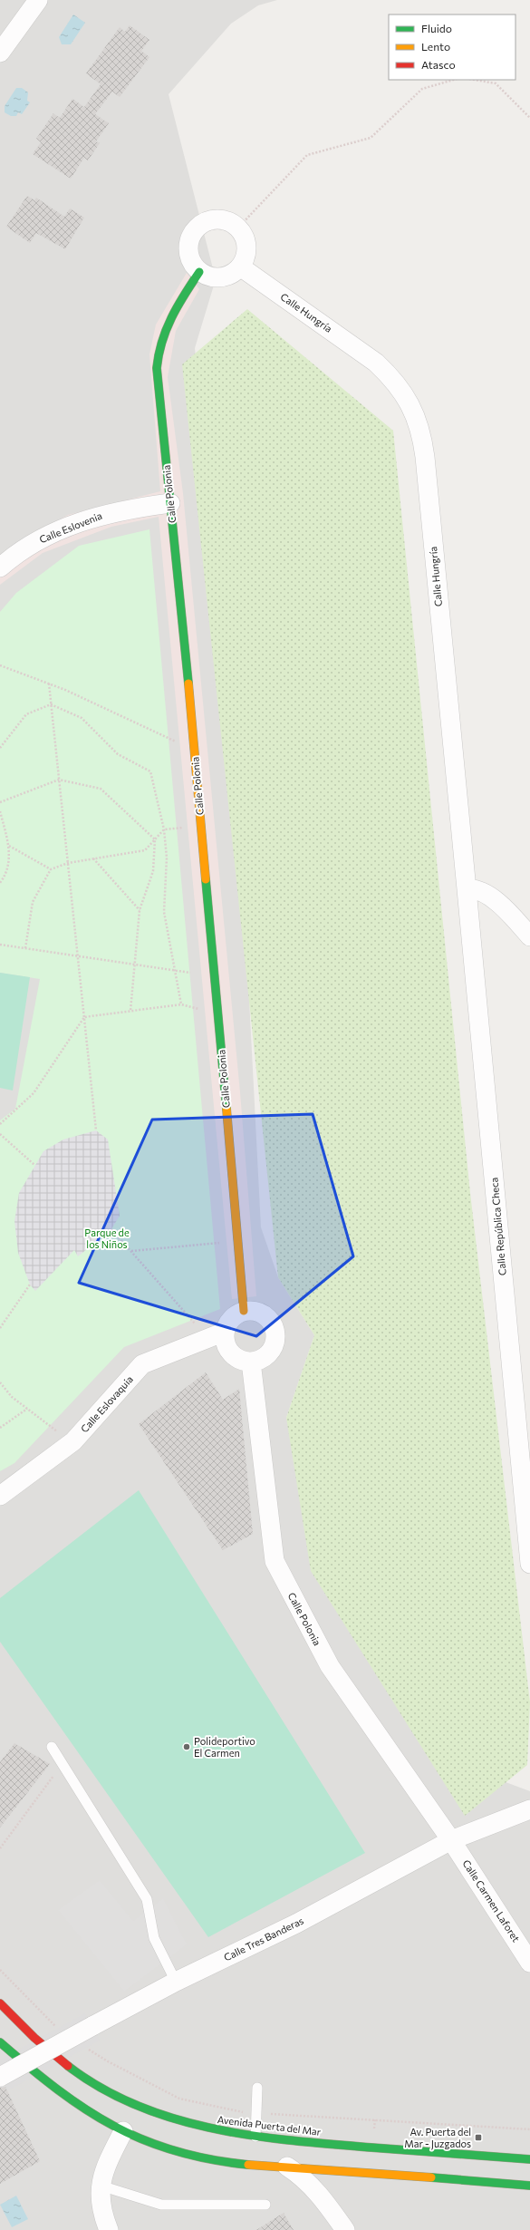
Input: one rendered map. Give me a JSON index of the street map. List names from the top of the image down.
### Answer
{
  "streets": {
    "main road": ["Calle Polonia", "Avenida Puerta del Mar"],
    "street": [
      "Calle Hungría",
      "Calle Eslovenia",
      "Calle República Checa",
      "Calle Eslovaquia",
      "Calle Carmen Laforet",
      "Calle Tres Banderas"
    ]
  },
  "crossings": [
    ["Calle Hungría", "Calle Polonia"],
    ["Calle Hungría", "Calle República Checa"],
    ["Calle Polonia", "Calle Eslovenia"],
    ["Calle Polonia", "Calle Eslovaquia"],
    ["Calle Polonia", "Calle Carmen Laforet"],
    ["Calle Polonia", "Calle Tres Banderas"],
    ["Calle Carmen Laforet", "Calle Tres Banderas"]
  ],
  "parks": ["Parque de los Niños"],
  "places": {
    "other": ["Polideportivo El Carmen"],
    "transit": ["Av. Puerta del Mar - Juzgados"]
  },
  "legend": ["Fluido", "Lento", "Atasco"]
}
